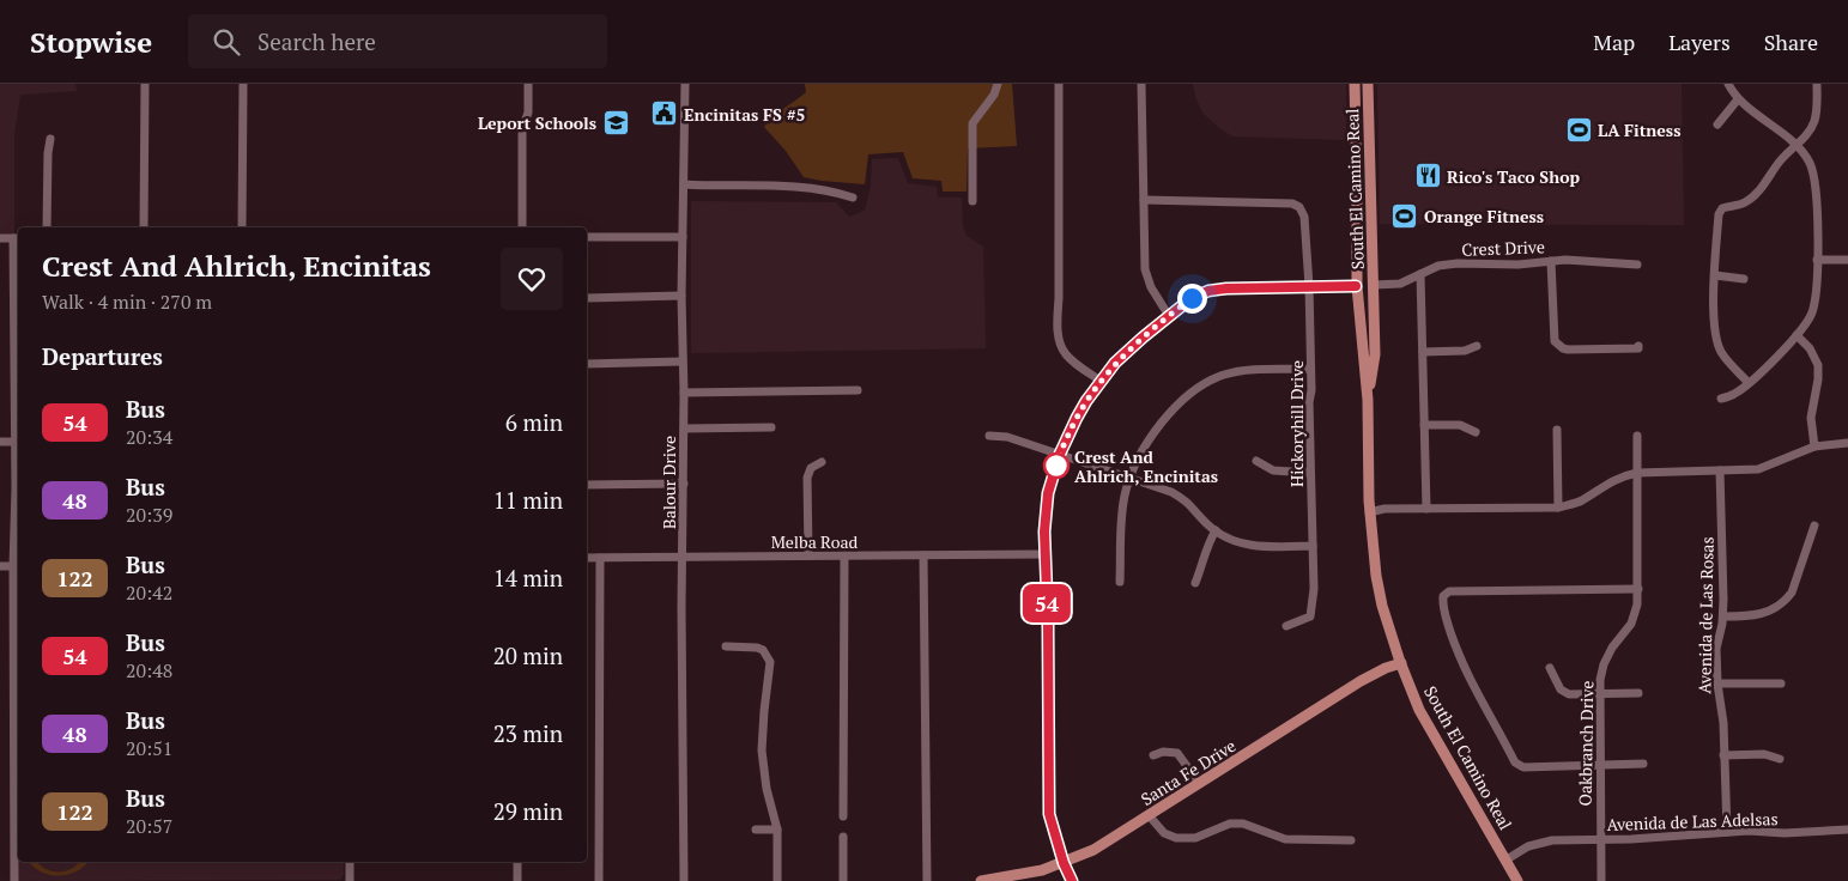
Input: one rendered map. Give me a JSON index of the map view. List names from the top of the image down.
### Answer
{
  "streets": {
    "main road": ["South El Camino Real", "Santa Fe Drive"],
    "street": [
      "Crest Drive",
      "Hickoryhill Drive",
      "Balour Drive",
      "Melba Road",
      "Avenida de Las Rosas",
      "Oakbranch Drive",
      "Avenida de Las Adelsas"
    ]
  },
  "crossings": [
    ["South El Camino Real", "Crest Drive"],
    ["South El Camino Real", "Santa Fe Drive"],
    ["South El Camino Real", "Avenida de Las Adelsas"],
    ["Balour Drive", "Melba Road"],
    ["Avenida de Las Rosas", "Avenida de Las Adelsas"],
    ["Oakbranch Drive", "Avenida de Las Adelsas"]
  ],
  "places": {
    "public building": ["Encinitas FS #5"],
    "school or university": ["Leport Schools"],
    "sports": ["LA Fitness", "Orange Fitness"],
    "restaurant": ["Rico's Taco Shop"],
    "other": ["Crest And Ahlrich, Encinitas"]
  },
  "lines": ["bus line 54"],
  "page": {
    "header": "Stopwise",
    "search": "Search here",
    "nav": ["Map", "Layers", "Share"],
    "on_map": "54",
    "heading": [
      ["Crest And Ahlrich, Encinitas", "Walk · 4 min · 270 m"],
      "Departures"
    ],
    "list": [
      {
        "mark": "54",
        "name": "Bus",
        "note": "20:34",
        "value": "6 min"
      },
      {
        "mark": "48",
        "name": "Bus",
        "note": "20:39",
        "value": "11 min"
      },
      {
        "mark": "122",
        "name": "Bus",
        "note": "20:42",
        "value": "14 min"
      },
      {
        "mark": "54",
        "name": "Bus",
        "note": "20:48",
        "value": "20 min"
      },
      {
        "mark": "48",
        "name": "Bus",
        "note": "20:51",
        "value": "23 min"
      },
      {
        "mark": "122",
        "name": "Bus",
        "note": "20:57",
        "value": "29 min"
      }
    ]
  }
}
